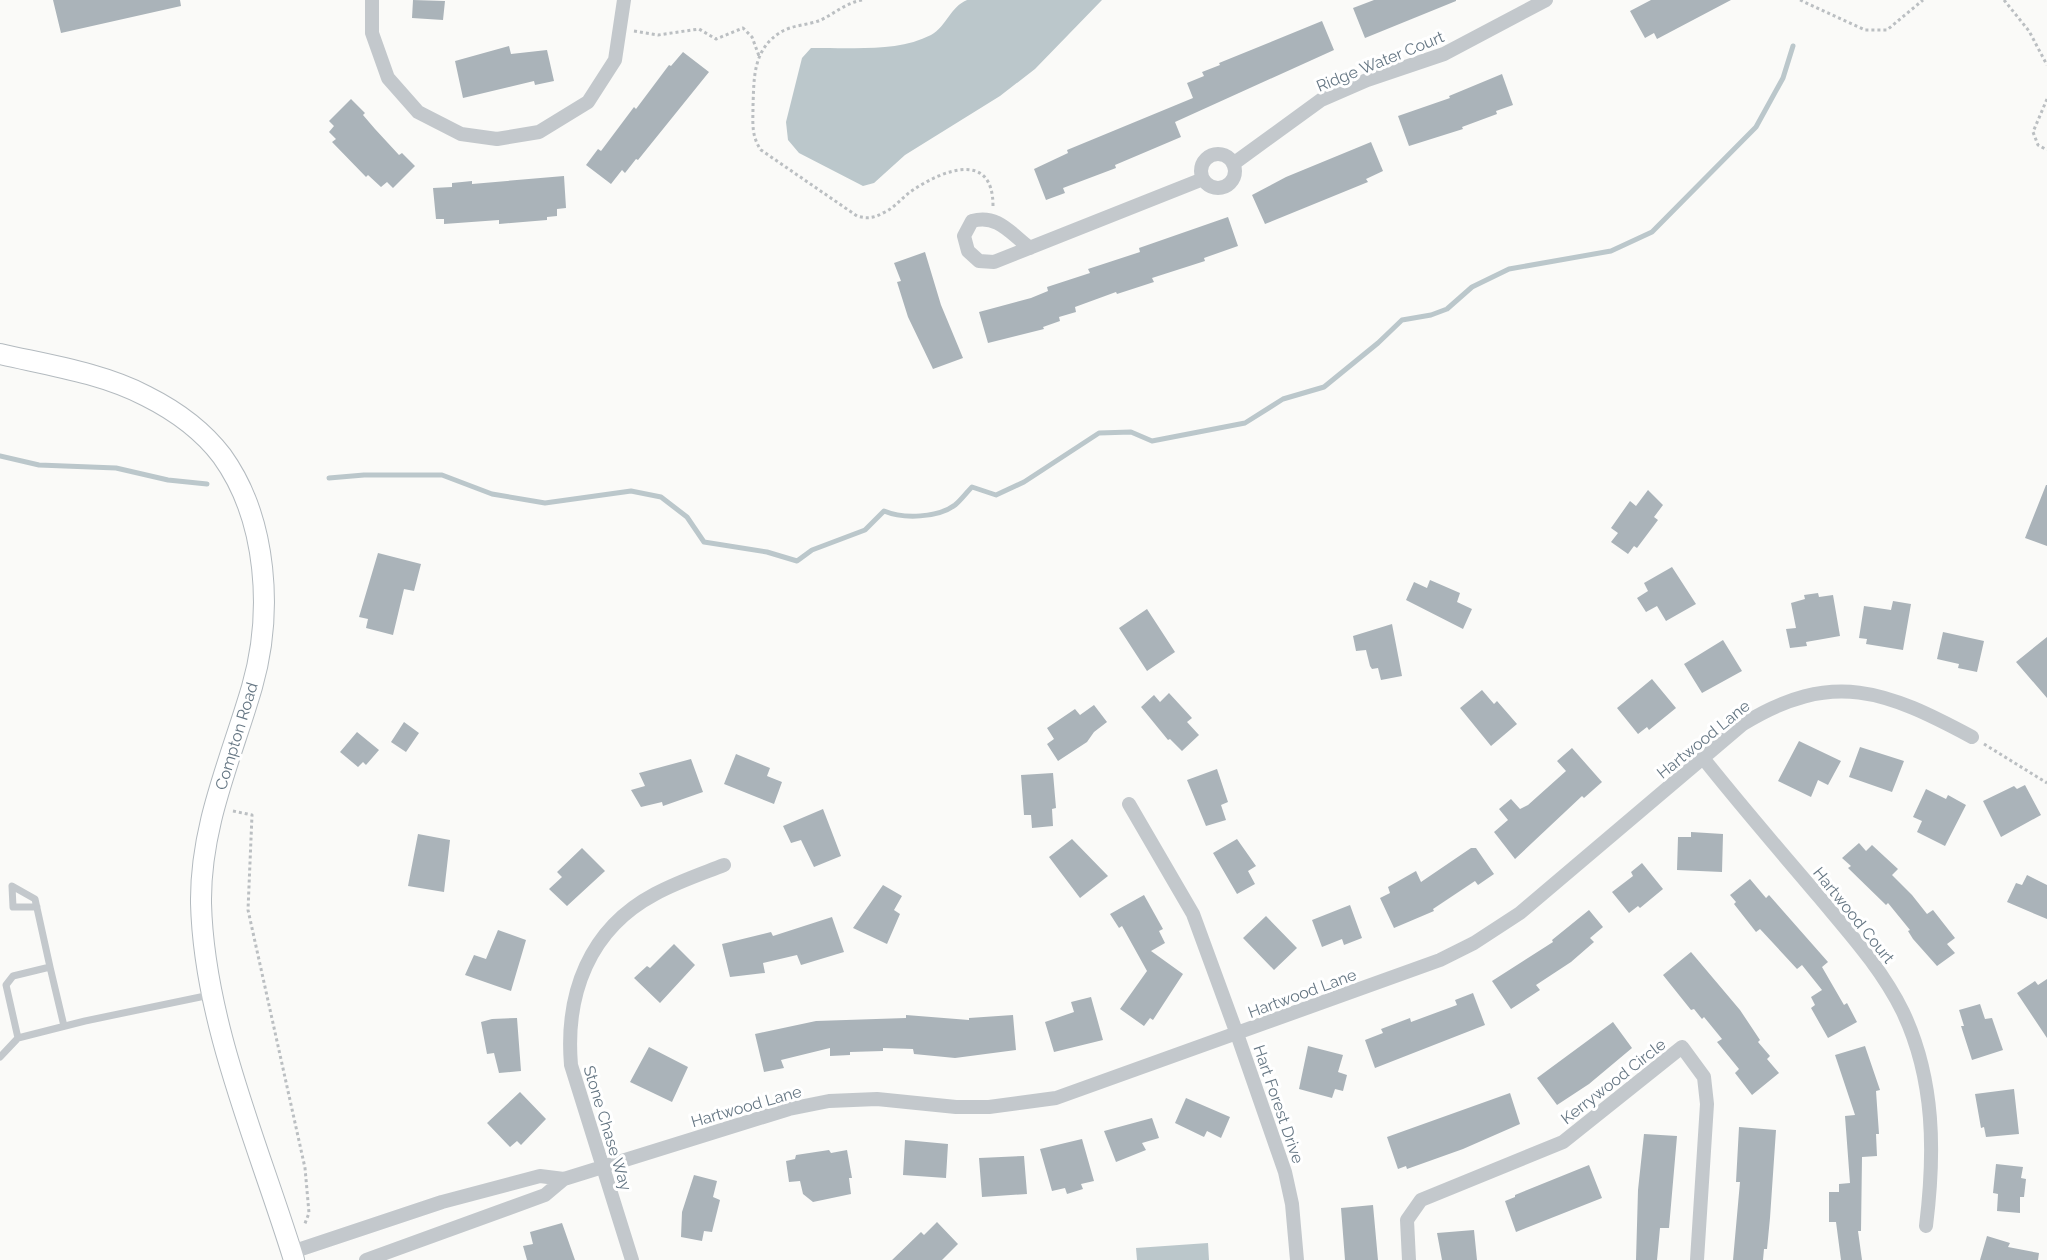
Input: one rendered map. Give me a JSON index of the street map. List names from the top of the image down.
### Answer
{
  "streets": {
    "main road": ["Compton Road"],
    "street": [
      "Ridge Water Court",
      "Hartwood Lane",
      "Hartwood Court",
      "Kerrywood Circle",
      "Hart Forest Drive",
      "Stone Chase Way"
    ]
  },
  "crossings": [
    ["Compton Road", "Hartwood Lane"],
    ["Hartwood Lane", "Hartwood Court"],
    ["Hartwood Lane", "Hart Forest Drive"],
    ["Hartwood Lane", "Stone Chase Way"]
  ]
}
